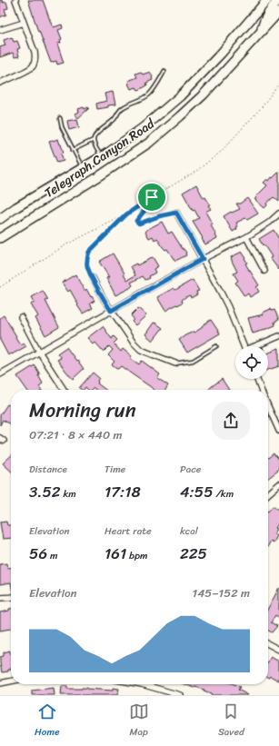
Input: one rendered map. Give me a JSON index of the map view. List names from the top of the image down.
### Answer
{
  "streets": {
    "main road": ["Telegraph Canyon Road"]
  },
  "page": {
    "heading": ["Morning run", "07:21 · 8 × 440 m"],
    "stats": [
      ["Distance", "3.52 km"],
      ["Time", "17:18"],
      ["Pace", "4:55 /km"],
      ["Elevation", "56 m"],
      ["Heart rate", "161 bpm"],
      ["kcal", "225"]
    ],
    "chart": ["Elevation", "145–152 m"],
    "tabs": ["Home", "Map", "Saved"]
  }
}
